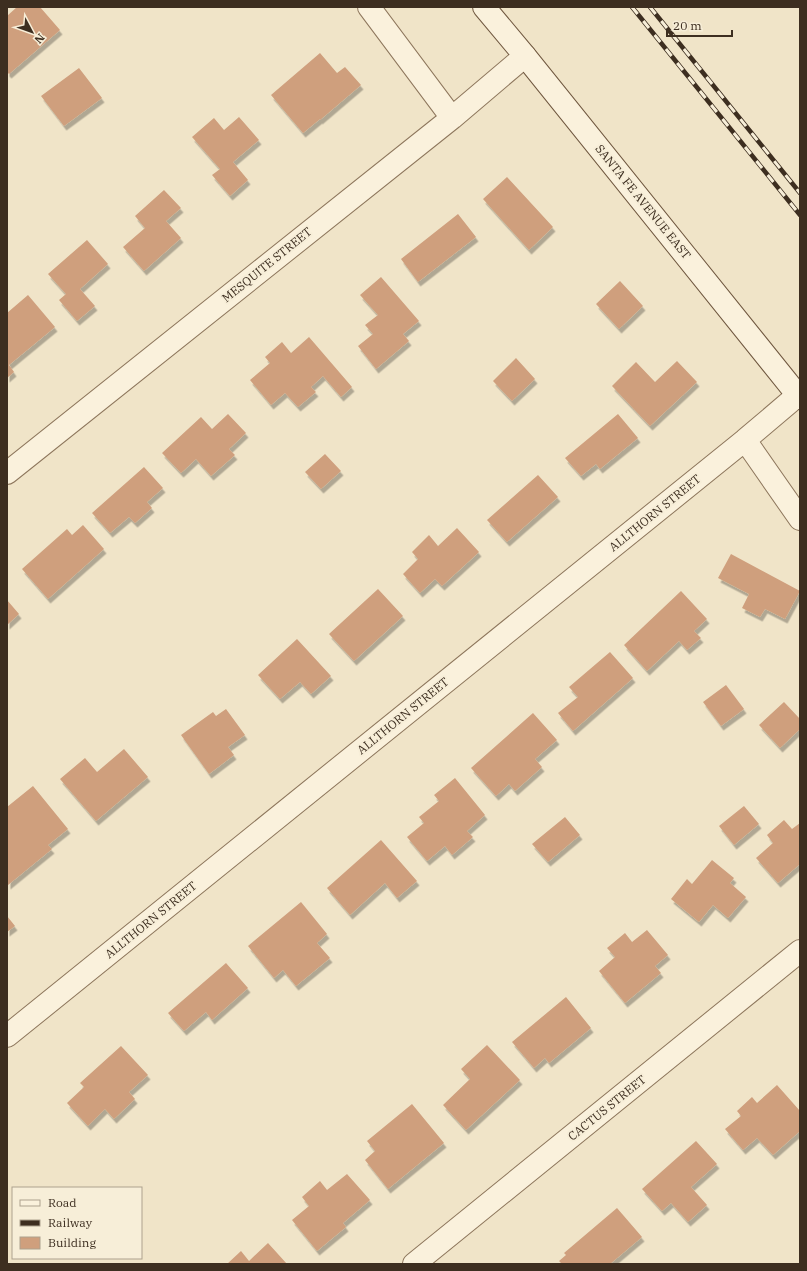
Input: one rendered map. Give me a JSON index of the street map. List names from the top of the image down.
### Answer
{
  "streets": {
    "street": [
      "SANTA FE AVENUE EAST",
      "MESQUITE STREET",
      "ALLTHORN STREET",
      "CACTUS STREET"
    ]
  },
  "crossings": [
    ["SANTA FE AVENUE EAST", "MESQUITE STREET"],
    ["SANTA FE AVENUE EAST", "ALLTHORN STREET"]
  ],
  "legend": ["Road", "Railway", "Building"],
  "scale_bar": "20 m",
  "north": "bottom right"
}
